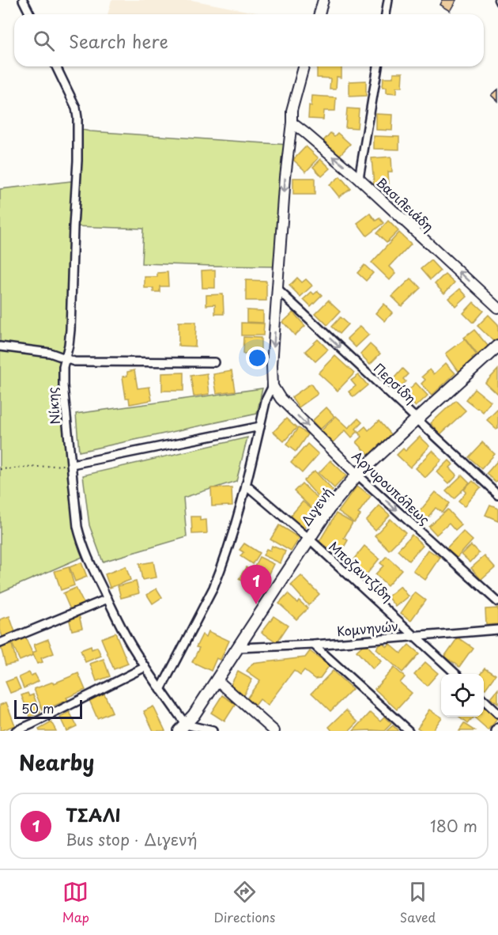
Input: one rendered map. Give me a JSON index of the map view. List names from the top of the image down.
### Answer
{
  "streets": {
    "main road": ["Διγενή"],
    "street": [
      "Βασιλειάδη",
      "Περσίδη",
      "Νίκης",
      "Αργυρουπόλεως",
      "Μποζαντζίδη",
      "Κομνηνών"
    ]
  },
  "crossings": [
    ["Περσίδη", "Διγενή"],
    ["Νίκης", "Διγενή"],
    ["Αργυρουπόλεως", "Διγενή"],
    ["Διγενή", "Μποζαντζίδη"],
    ["Διγενή", "Κομνηνών"],
    ["Μποζαντζίδη", "Κομνηνών"]
  ],
  "one_way": ["Βασιλειάδη", "Περσίδη", "Αργυρουπόλεως"],
  "scale_bar": "50 m",
  "page": {
    "search": "Search here",
    "pins": "1",
    "scale": "50 m",
    "heading": "Nearby",
    "list": [
      {
        "mark": "1",
        "name": "ΤΣΑΛΙ",
        "note": "Bus stop · Διγενή",
        "value": "180 m"
      }
    ],
    "nav": ["Map", "Directions", "Saved"]
  }
}
